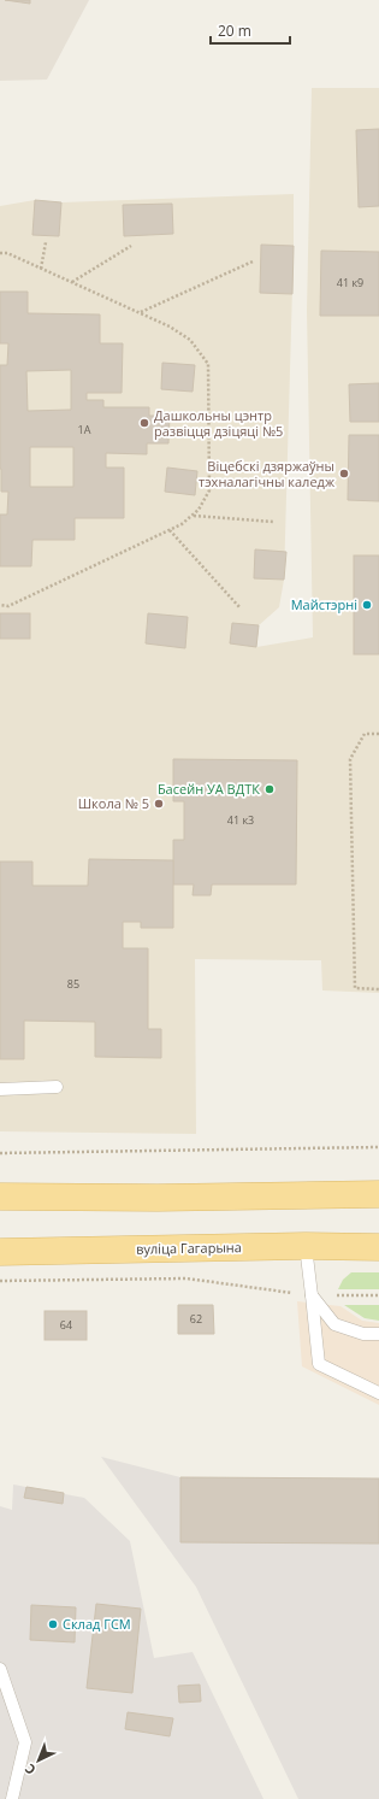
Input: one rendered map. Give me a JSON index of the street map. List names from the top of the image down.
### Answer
{
  "streets": {
    "main road": ["вуліца Гагарына"]
  },
  "places": [
    "Дашкольны цэнтр развіцця дзіцяці №5",
    "Віцебскі дзяржаўны тэхналагічны каледж",
    "Майстэрні",
    "Басейн УА ВДТК",
    "Школа № 5",
    "Склад ГСМ"
  ],
  "house_numbers": [
    "41 к9",
    "1А",
    "41 к3",
    "85",
    "62",
    "64"
  ],
  "scale_bar": "20 m",
  "north": "bottom left"
}
